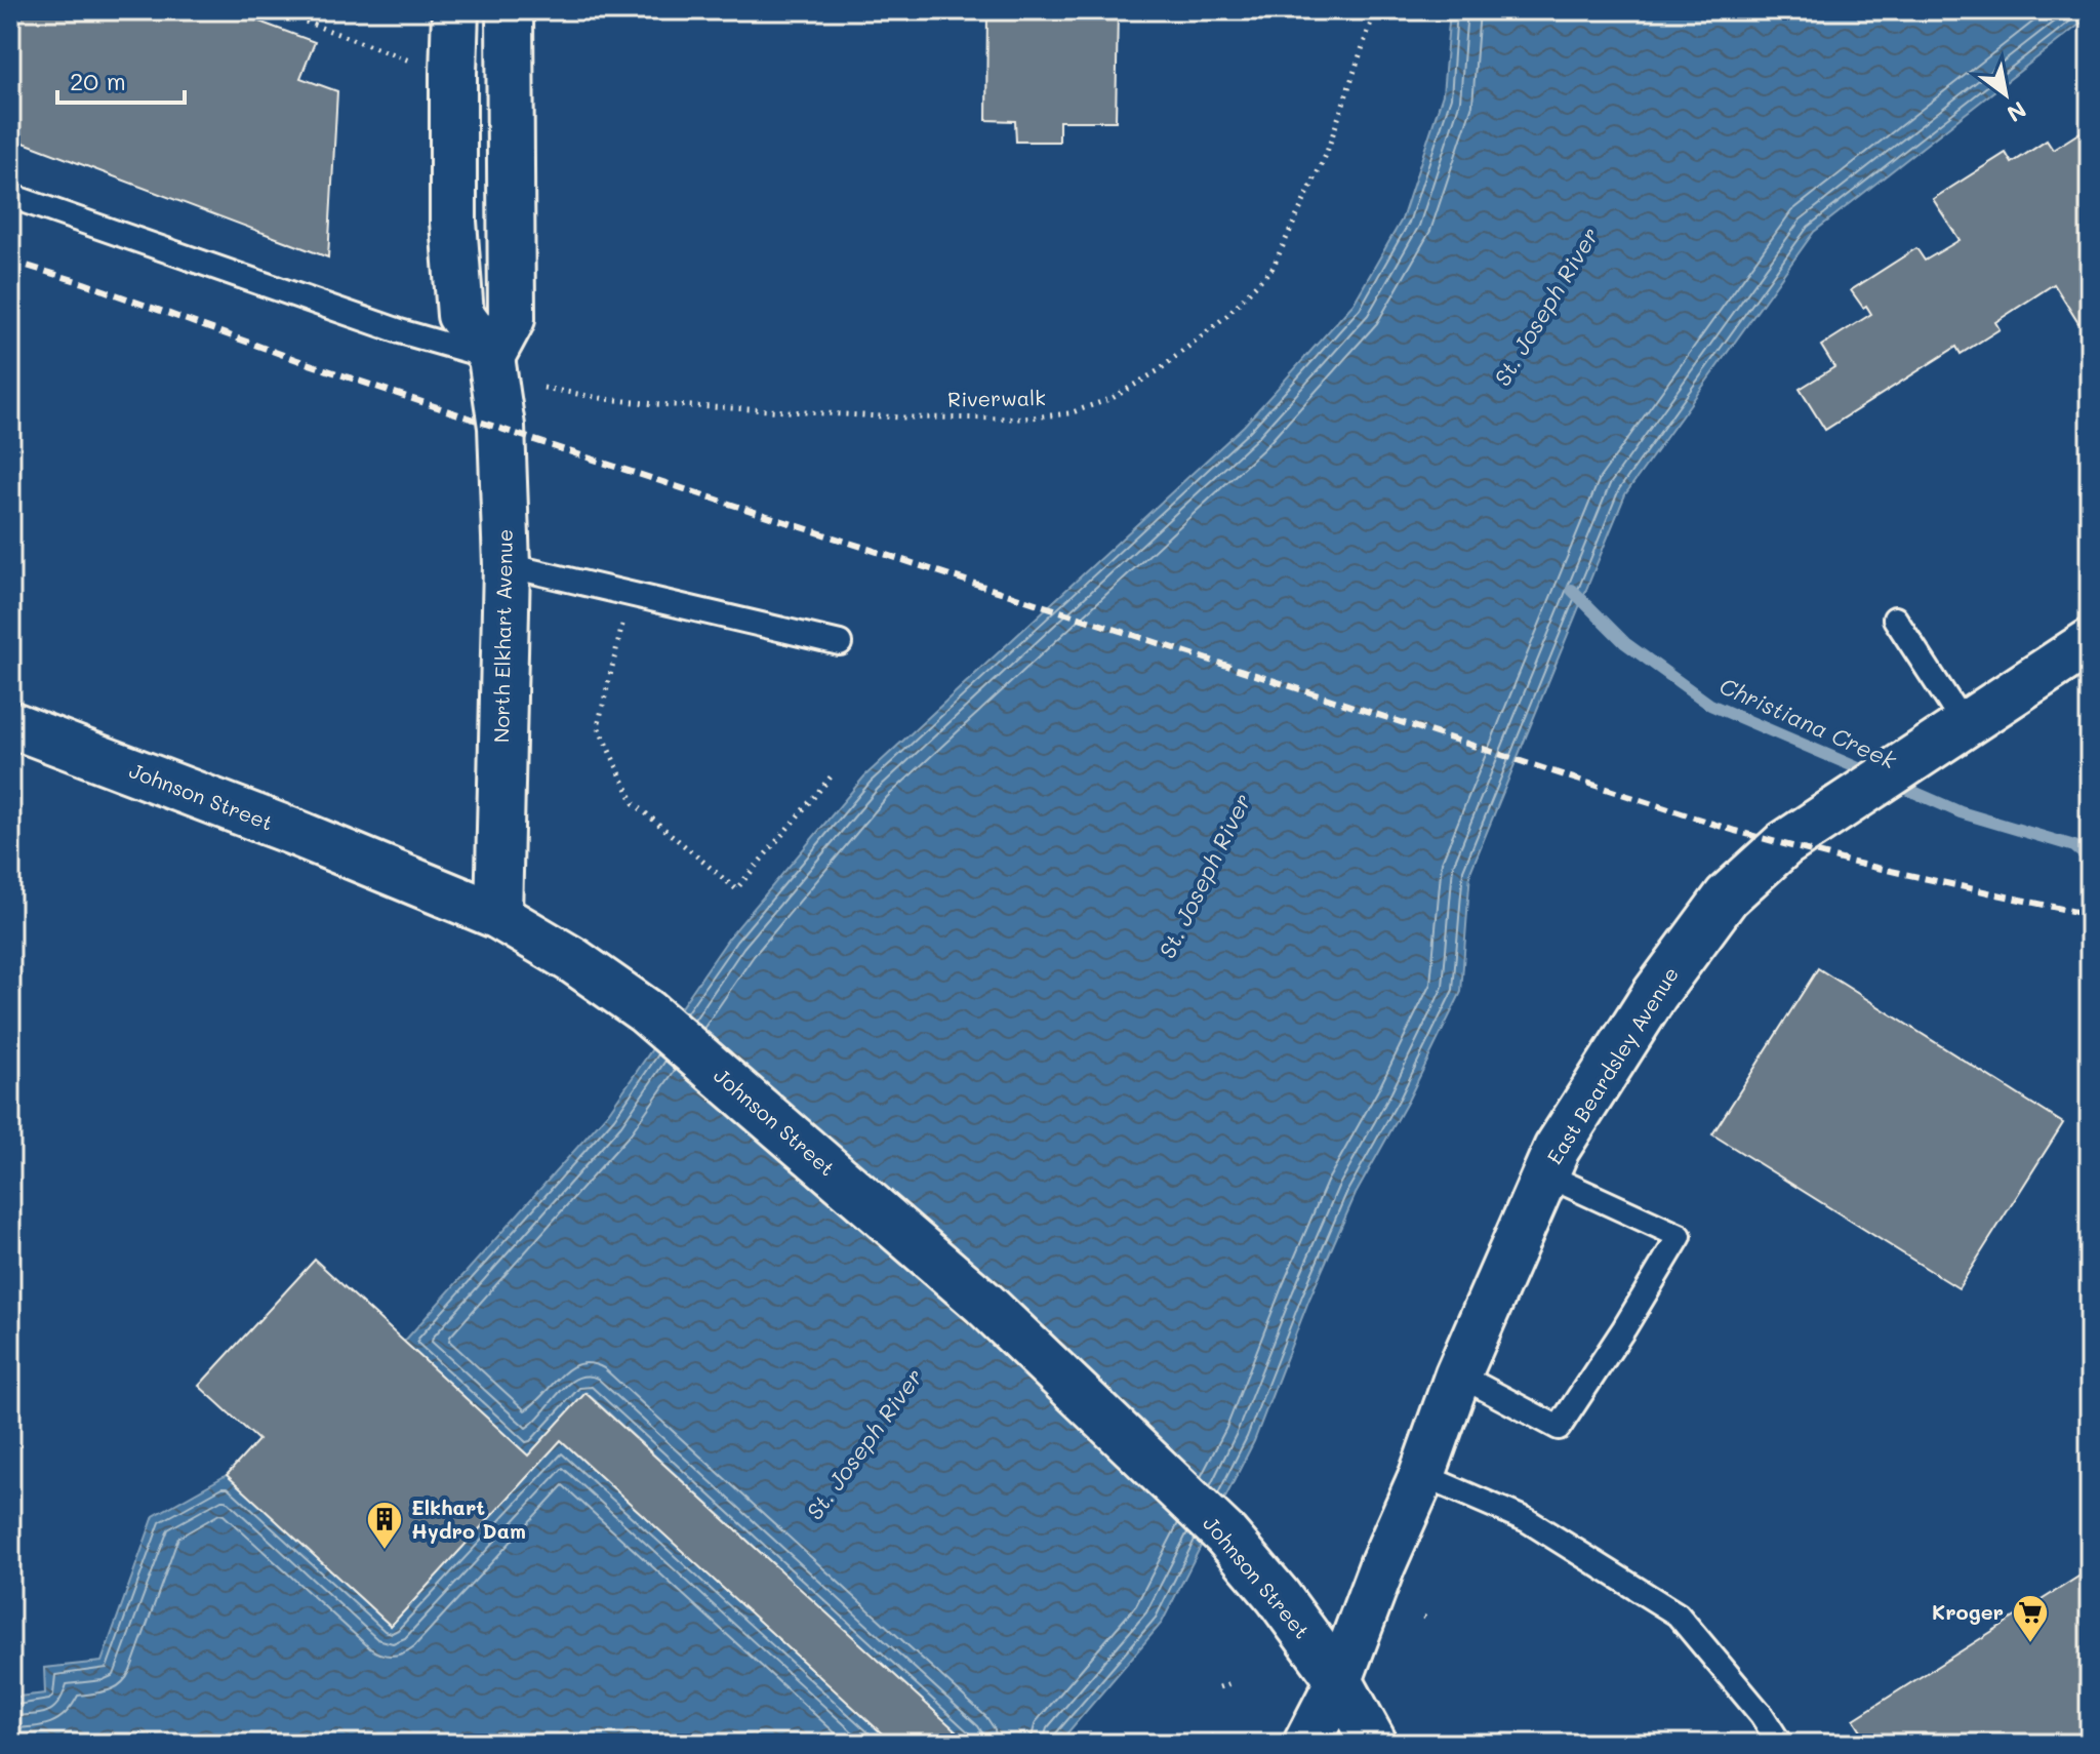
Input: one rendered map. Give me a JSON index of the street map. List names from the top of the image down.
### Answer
{
  "streets": {
    "main road": ["North Elkhart Avenue", "Johnson Street", "East Beardsley Avenue"],
    "path": ["Riverwalk"]
  },
  "crossings": [
    ["North Elkhart Avenue", "Johnson Street"],
    ["Johnson Street", "East Beardsley Avenue"]
  ],
  "water": ["St. Joseph River", "Christiana Creek"],
  "places": {
    "building": ["Elkhart Hydro Dam"],
    "supermarket": ["Kroger"]
  },
  "scale_bar": "20 m",
  "north": "bottom right"
}
